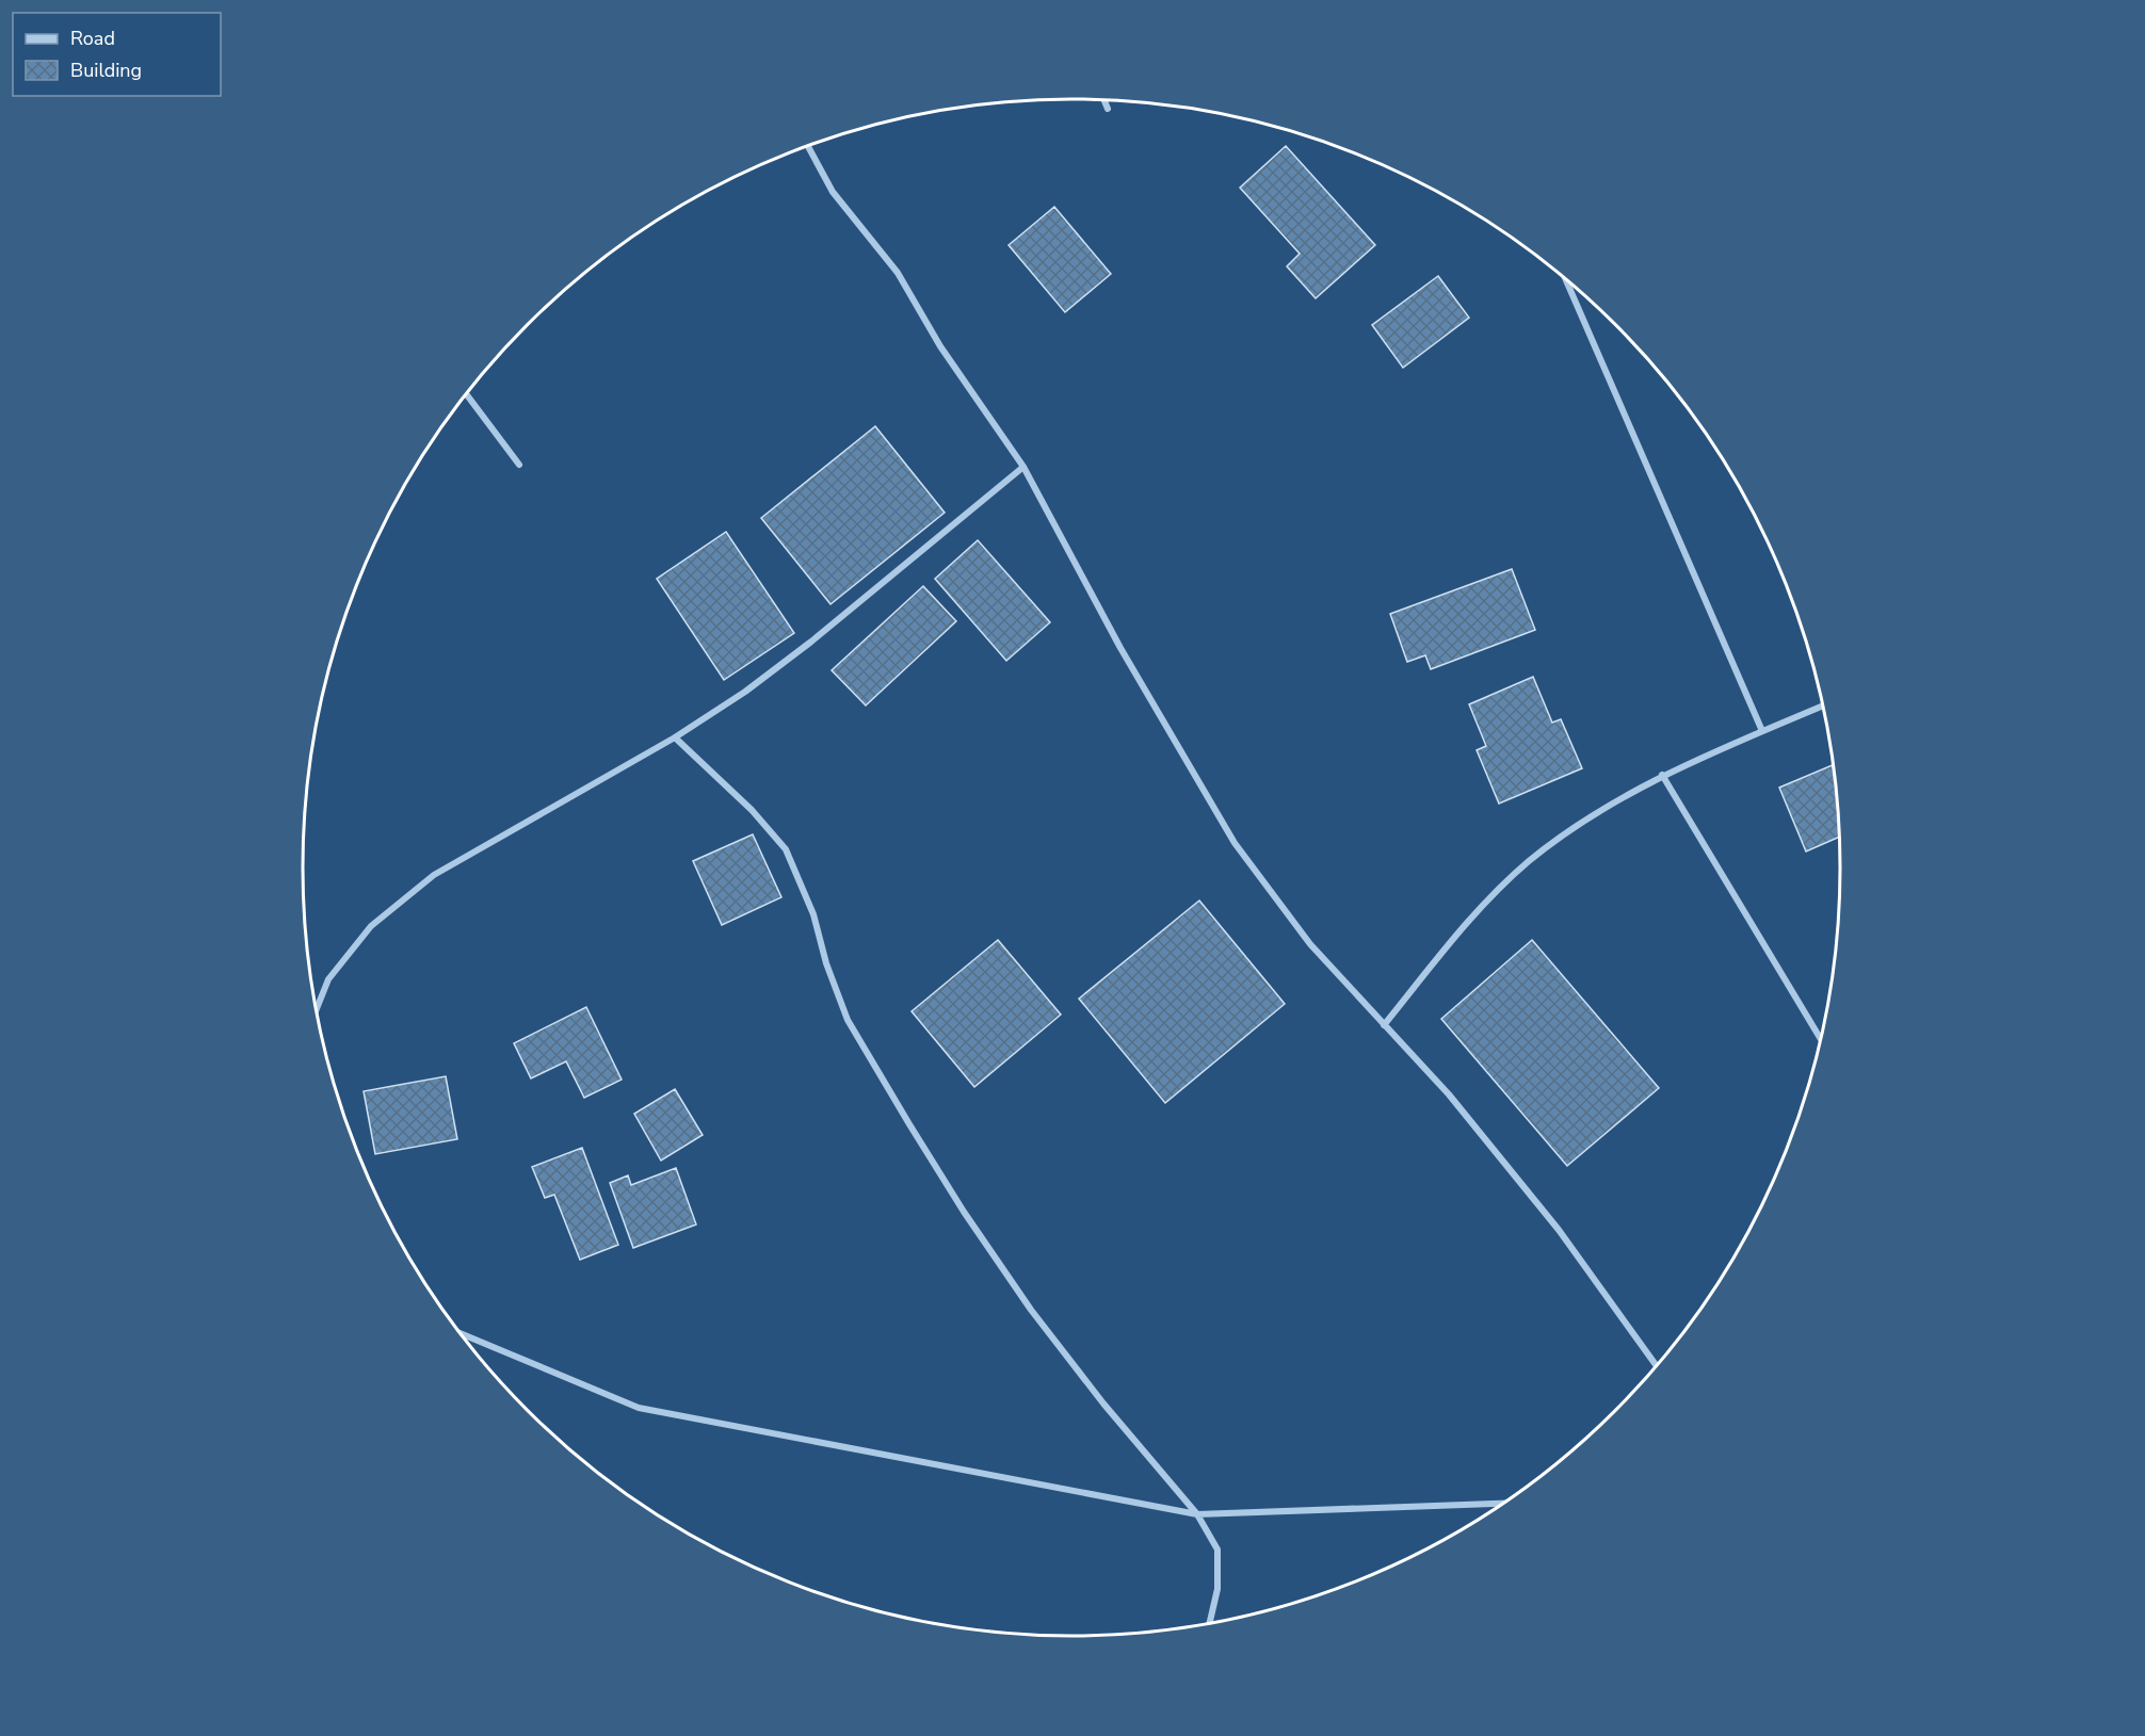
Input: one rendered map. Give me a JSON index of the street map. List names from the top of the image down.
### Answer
{
  "legend": ["Road", "Building"]
}
